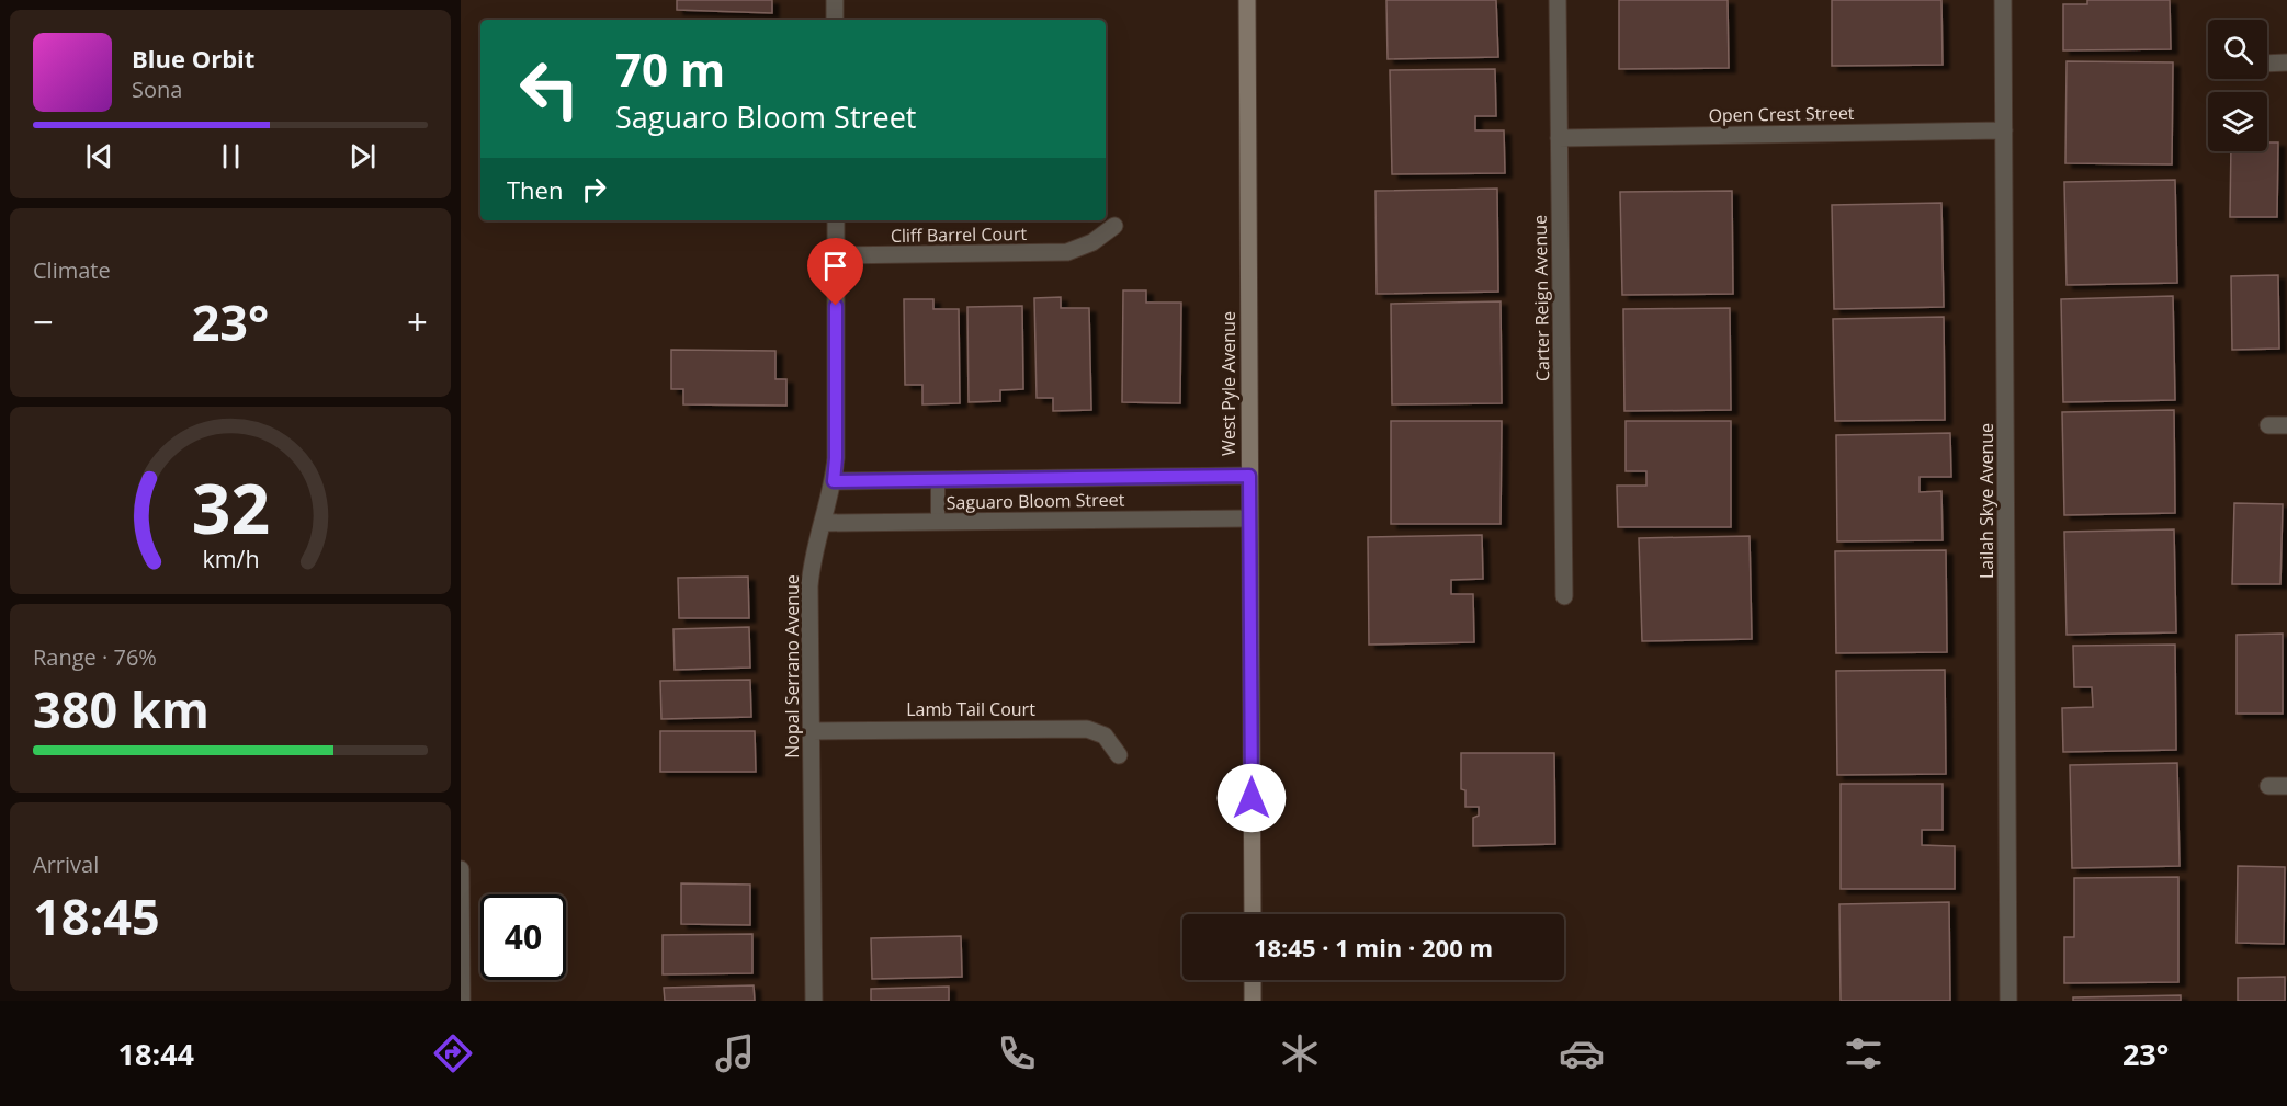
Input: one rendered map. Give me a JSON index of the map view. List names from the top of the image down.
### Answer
{
  "streets": {
    "street": [
      "Open Crest Street",
      "Cliff Barrel Court",
      "Carter Reign Avenue",
      "West Pyle Avenue",
      "Saguaro Bloom Street",
      "Lailah Skye Avenue",
      "Nopal Serrano Avenue",
      "Lamb Tail Court"
    ]
  },
  "crossings": [
    ["Open Crest Street", "Carter Reign Avenue"],
    ["Open Crest Street", "Lailah Skye Avenue"],
    ["Cliff Barrel Court", "Nopal Serrano Avenue"],
    ["West Pyle Avenue", "Saguaro Bloom Street"],
    ["Saguaro Bloom Street", "Nopal Serrano Avenue"],
    ["Nopal Serrano Avenue", "Lamb Tail Court"]
  ],
  "page": {
    "turn": ["70 m", "Saguaro Bloom Street"],
    "song": ["Blue Orbit", "Sona"],
    "then": "Then",
    "tile": [
      "Climate",
      ["Range · 76%", "380 km"],
      ["Arrival", "18:45"]
    ],
    "heat": ["−", "23°", "+"],
    "limit": "40",
    "trip": "18:45 · 1 min · 200 m",
    "tabs": ["18:44", "23°"],
    "gauge": ["32", "km/h"]
  }
}
